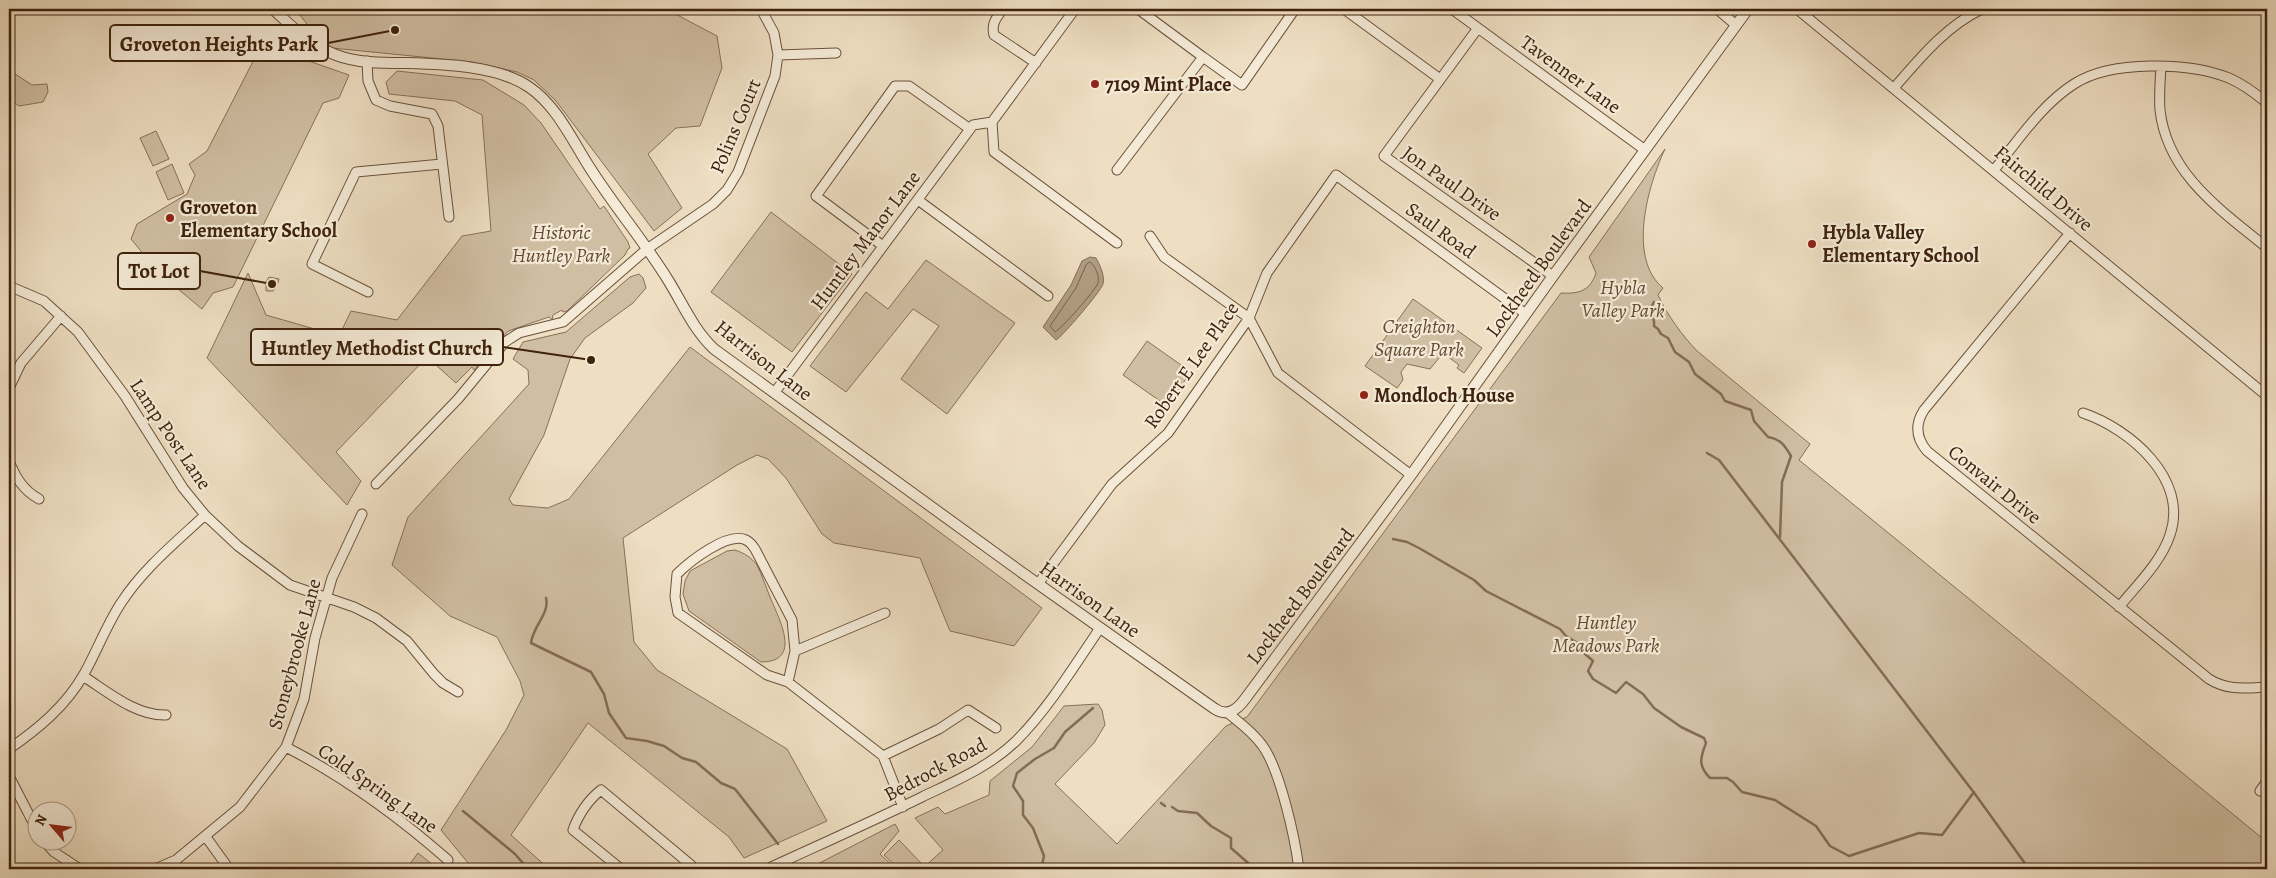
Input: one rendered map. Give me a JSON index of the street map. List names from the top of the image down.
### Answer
{
  "streets": {
    "street": [
      "Tavenner Lane",
      "Polins Court",
      "Jon Paul Drive",
      "Fairchild Drive",
      "Saul Road",
      "Huntley Manor Lane",
      "Lockheed Boulevard",
      "Harrison Lane",
      "Robert E Lee Place",
      "Lamp Post Lane",
      "Convair Drive",
      "Stoneybrooke Lane",
      "Bedrock Road",
      "Cold Spring Lane"
    ]
  },
  "crossings": [
    ["Tavenner Lane", "Jon Paul Drive"],
    ["Tavenner Lane", "Lockheed Boulevard"],
    ["Polins Court", "Harrison Lane"],
    ["Jon Paul Drive", "Lockheed Boulevard"],
    ["Fairchild Drive", "Convair Drive"],
    ["Saul Road", "Lockheed Boulevard"],
    ["Saul Road", "Robert E Lee Place"],
    ["Huntley Manor Lane", "Harrison Lane"],
    ["Lockheed Boulevard", "Harrison Lane"],
    ["Harrison Lane", "Robert E Lee Place"],
    ["Harrison Lane", "Bedrock Road"],
    ["Lamp Post Lane", "Stoneybrooke Lane"],
    ["Stoneybrooke Lane", "Cold Spring Lane"]
  ],
  "parks": [
    "Historic Huntley Park",
    "Hybla Valley Park",
    "Creighton Square Park",
    "Huntley Meadows Park"
  ],
  "places": [
    "Groveton Heights Park",
    "7109 Mint Place",
    "Groveton Elementary School",
    "Hybla Valley Elementary School",
    "Tot Lot",
    "Huntley Methodist Church",
    "Mondloch House"
  ],
  "north": "top left"
}
